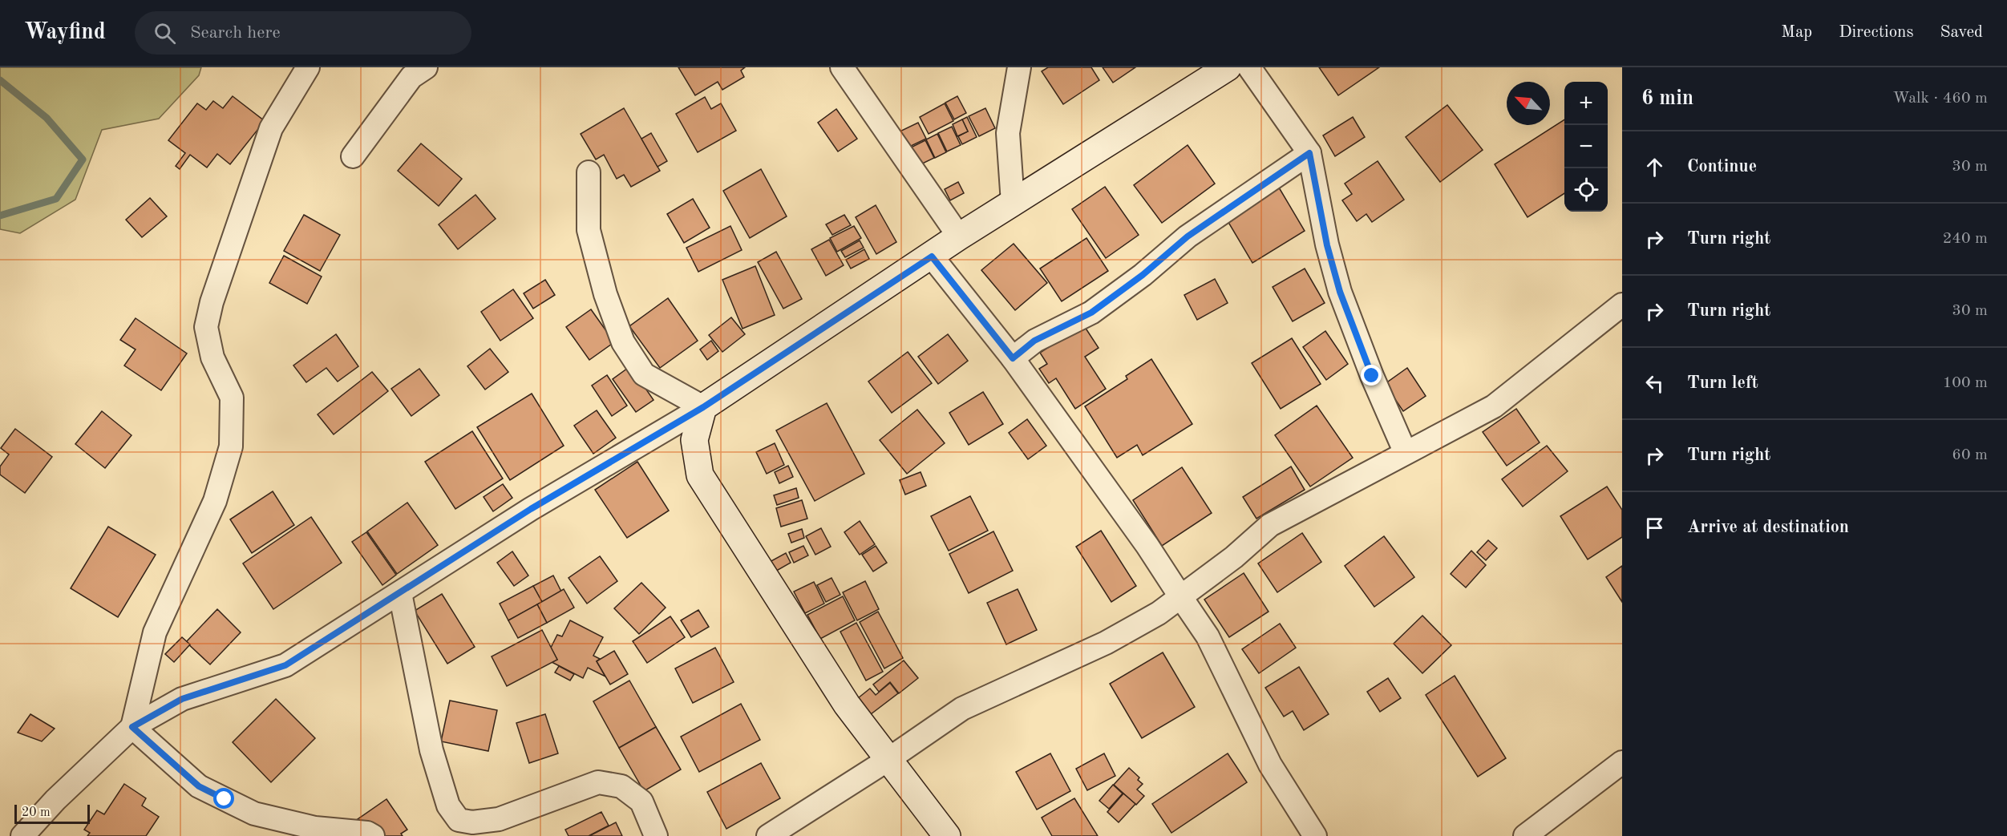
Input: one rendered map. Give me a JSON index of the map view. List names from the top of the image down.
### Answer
{
  "scale_bar": "20 m",
  "north": "top left",
  "page": {
    "header": "Wayfind",
    "search": "Search here",
    "nav": ["Map", "Directions", "Saved"],
    "heading": ["6 min", "Walk · 460 m"],
    "map_buttons": ["+", "−"],
    "list": [
      ["Continue", "30 m"],
      ["Turn right", "240 m"],
      ["Turn right", "30 m"],
      ["Turn left", "100 m"],
      ["Turn right", "60 m"],
      "Arrive at destination"
    ],
    "scale": "20 m"
  }
}
